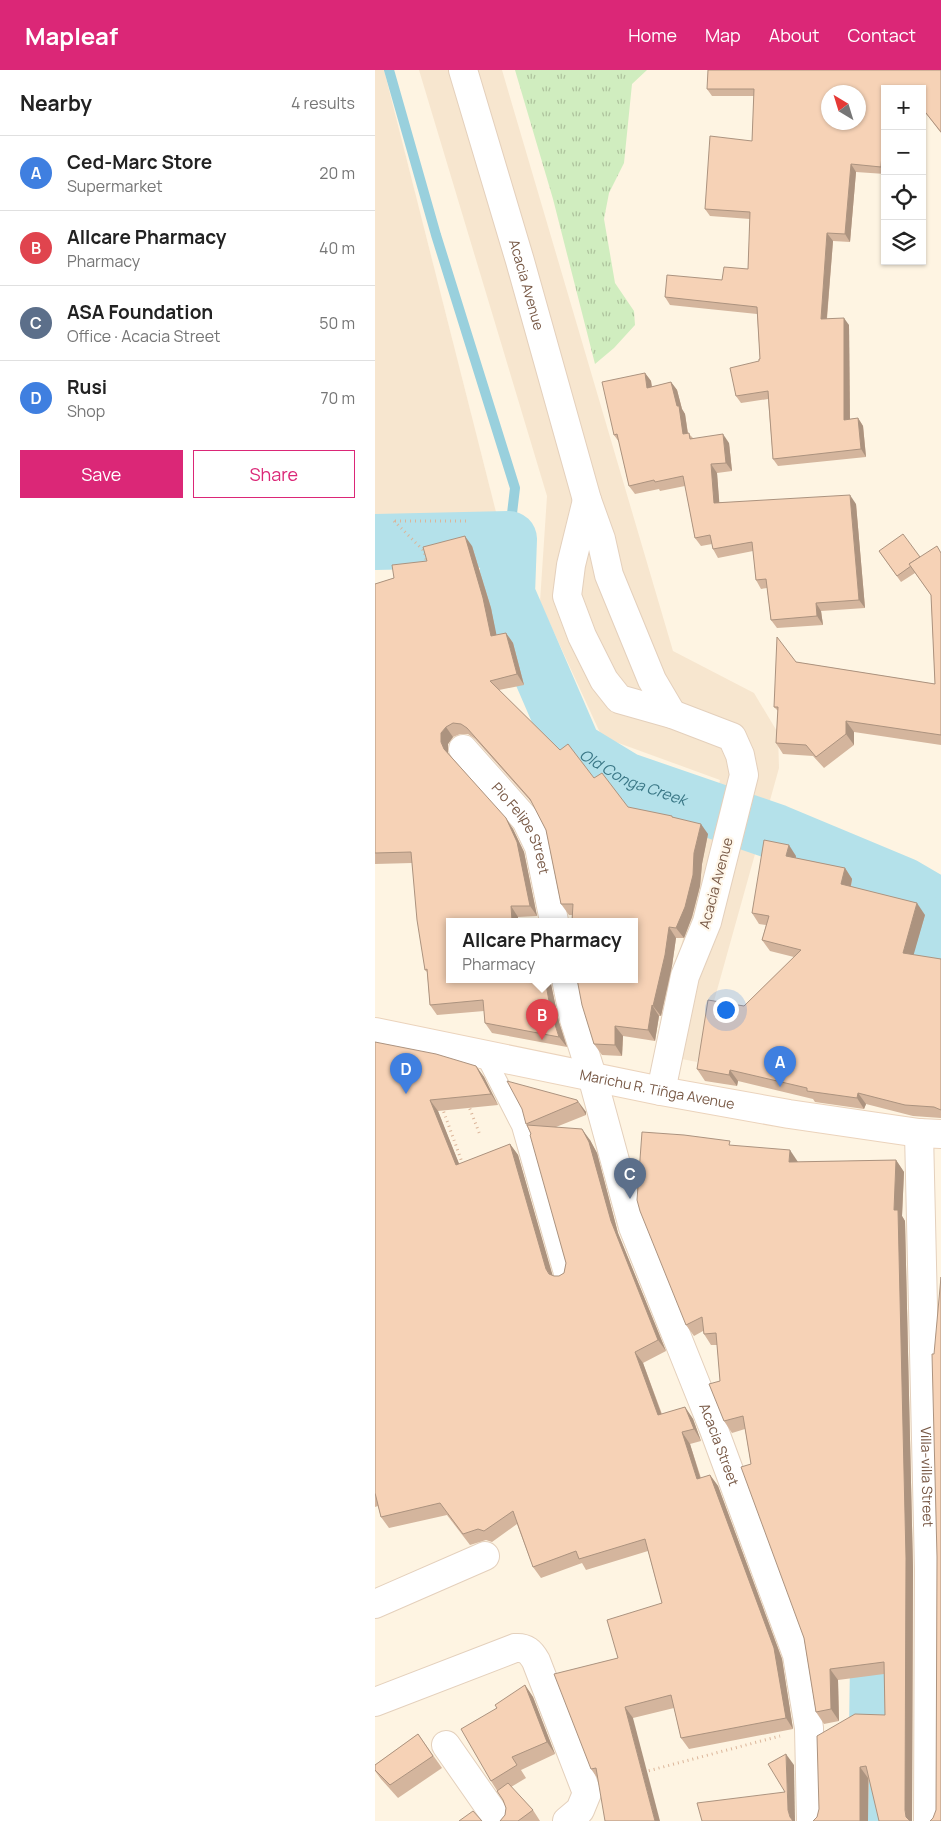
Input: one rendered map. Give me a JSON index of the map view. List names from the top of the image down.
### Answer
{
  "streets": {
    "street": [
      "Acacia Avenue",
      "Pio Felipe Street",
      "Marichu R. Tiñga Avenue",
      "Acacia Street",
      "Villa-villa Street"
    ]
  },
  "crossings": [
    ["Acacia Avenue", "Marichu R. Tiñga Avenue"],
    ["Marichu R. Tiñga Avenue", "Acacia Street"],
    ["Marichu R. Tiñga Avenue", "Villa-villa Street"]
  ],
  "water": ["Old Conga Creek"],
  "north": "top left",
  "page": {
    "header": "Mapleaf",
    "nav": [
      "Home",
      "Map",
      "About",
      "Contact"
    ],
    "heading": ["Nearby", "4 results"],
    "map_buttons": ["+", "−"],
    "list": [
      {
        "mark": "A",
        "name": "Ced-Marc Store",
        "note": "Supermarket",
        "value": "20 m"
      },
      {
        "mark": "B",
        "name": "Allcare Pharmacy",
        "note": "Pharmacy",
        "value": "40 m"
      },
      {
        "mark": "C",
        "name": "ASA Foundation",
        "note": "Office · Acacia Street",
        "value": "50 m"
      },
      {
        "mark": "D",
        "name": "Rusi",
        "note": "Shop",
        "value": "70 m"
      }
    ],
    "buttons": ["Save", "Share"],
    "popup": ["Allcare Pharmacy", "Pharmacy"],
    "pins": [
      "B",
      "A",
      "D",
      "C"
    ]
  }
}
